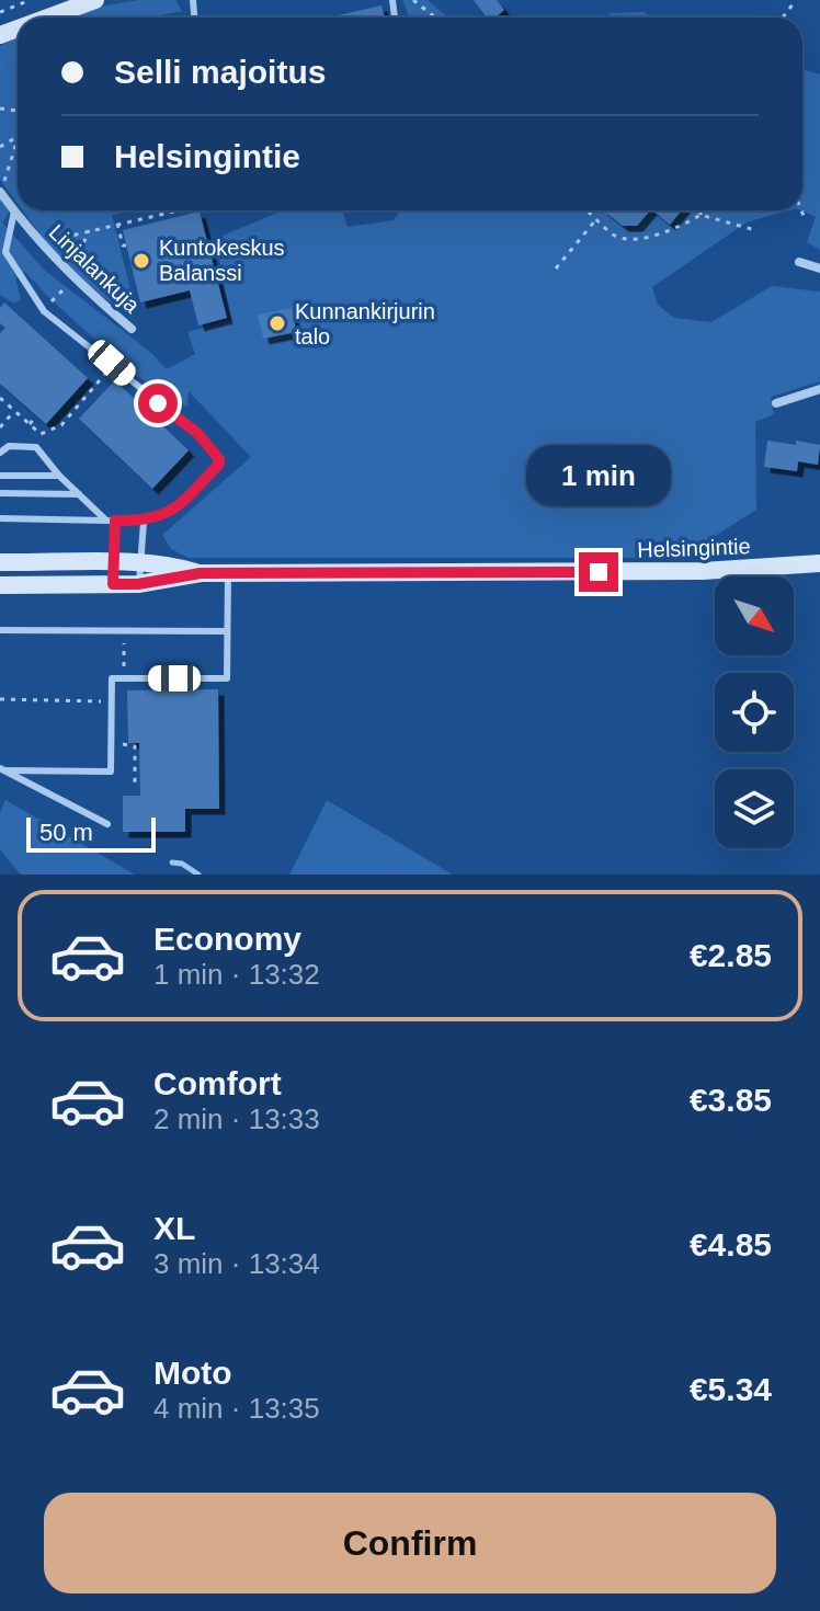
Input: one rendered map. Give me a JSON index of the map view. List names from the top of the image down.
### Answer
{
  "streets": {
    "street": ["Linjalankuja", "Helsingintie"]
  },
  "places": ["Kuntokeskus Balanssi", "Kunnankirjurin talo"],
  "scale_bar": "50 m",
  "north": "bottom right",
  "page": {
    "banner": ["Selli majoitus", "Helsingintie"],
    "bubble": "1 min",
    "scale": "50 m",
    "list": [
      {
        "name": "Economy",
        "note": "1 min · 13:32",
        "value": "€2.85"
      },
      {
        "name": "Comfort",
        "note": "2 min · 13:33",
        "value": "€3.85"
      },
      {
        "name": "XL",
        "note": "3 min · 13:34",
        "value": "€4.85"
      },
      {
        "name": "Moto",
        "note": "4 min · 13:35",
        "value": "€5.34"
      }
    ],
    "buttons": "Confirm"
  }
}
